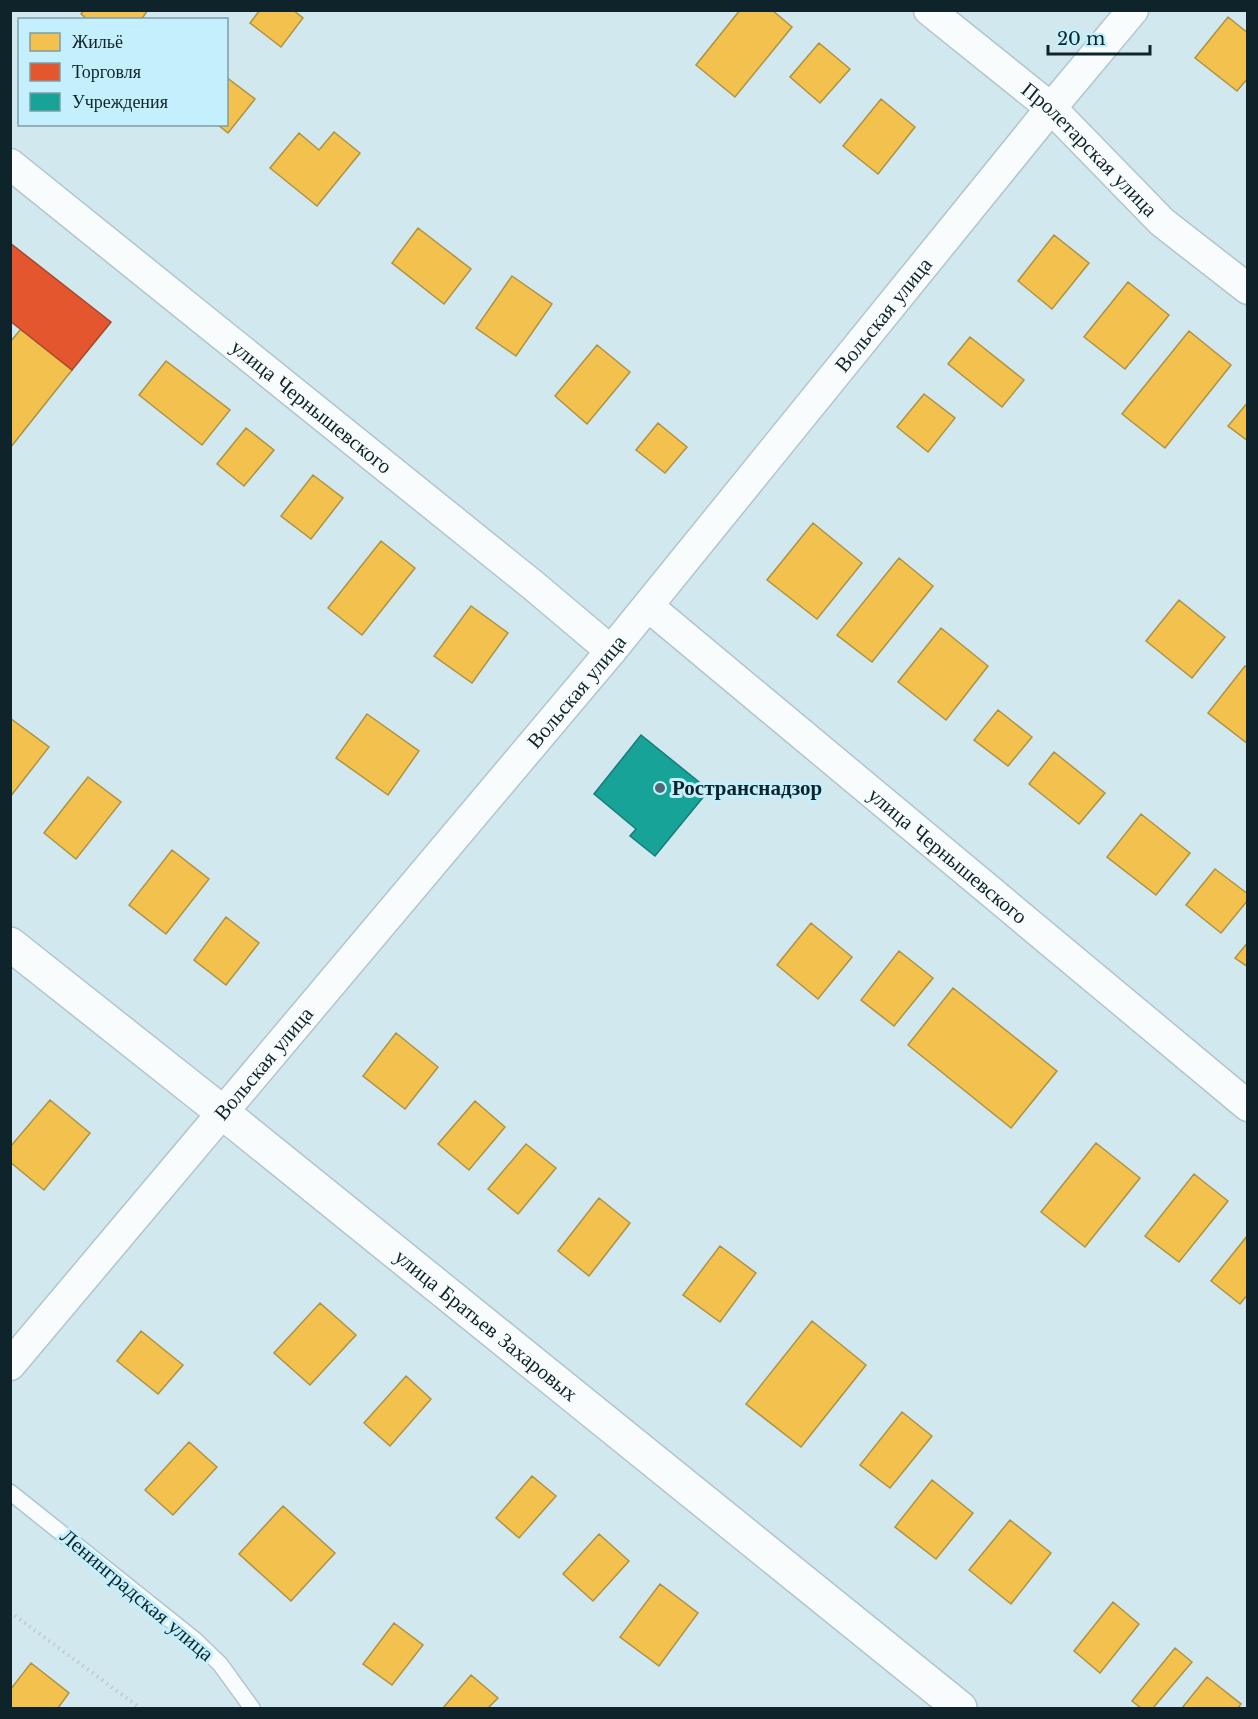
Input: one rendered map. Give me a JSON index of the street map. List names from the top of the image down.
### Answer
{
  "streets": {
    "main road": ["улица Братьев Захаровых"],
    "street": ["Пролетарская улица", "Вольская улица", "улица Чернышевского"],
    "lane": ["Ленинградская улица"]
  },
  "crossings": [
    ["Пролетарская улица", "Вольская улица"],
    ["Вольская улица", "улица Чернышевского"],
    ["Вольская улица", "улица Братьев Захаровых"]
  ],
  "places": ["Ространснадзор"],
  "legend": ["Жильё", "Торговля", "Учреждения"],
  "scale_bar": "20 m"
}
